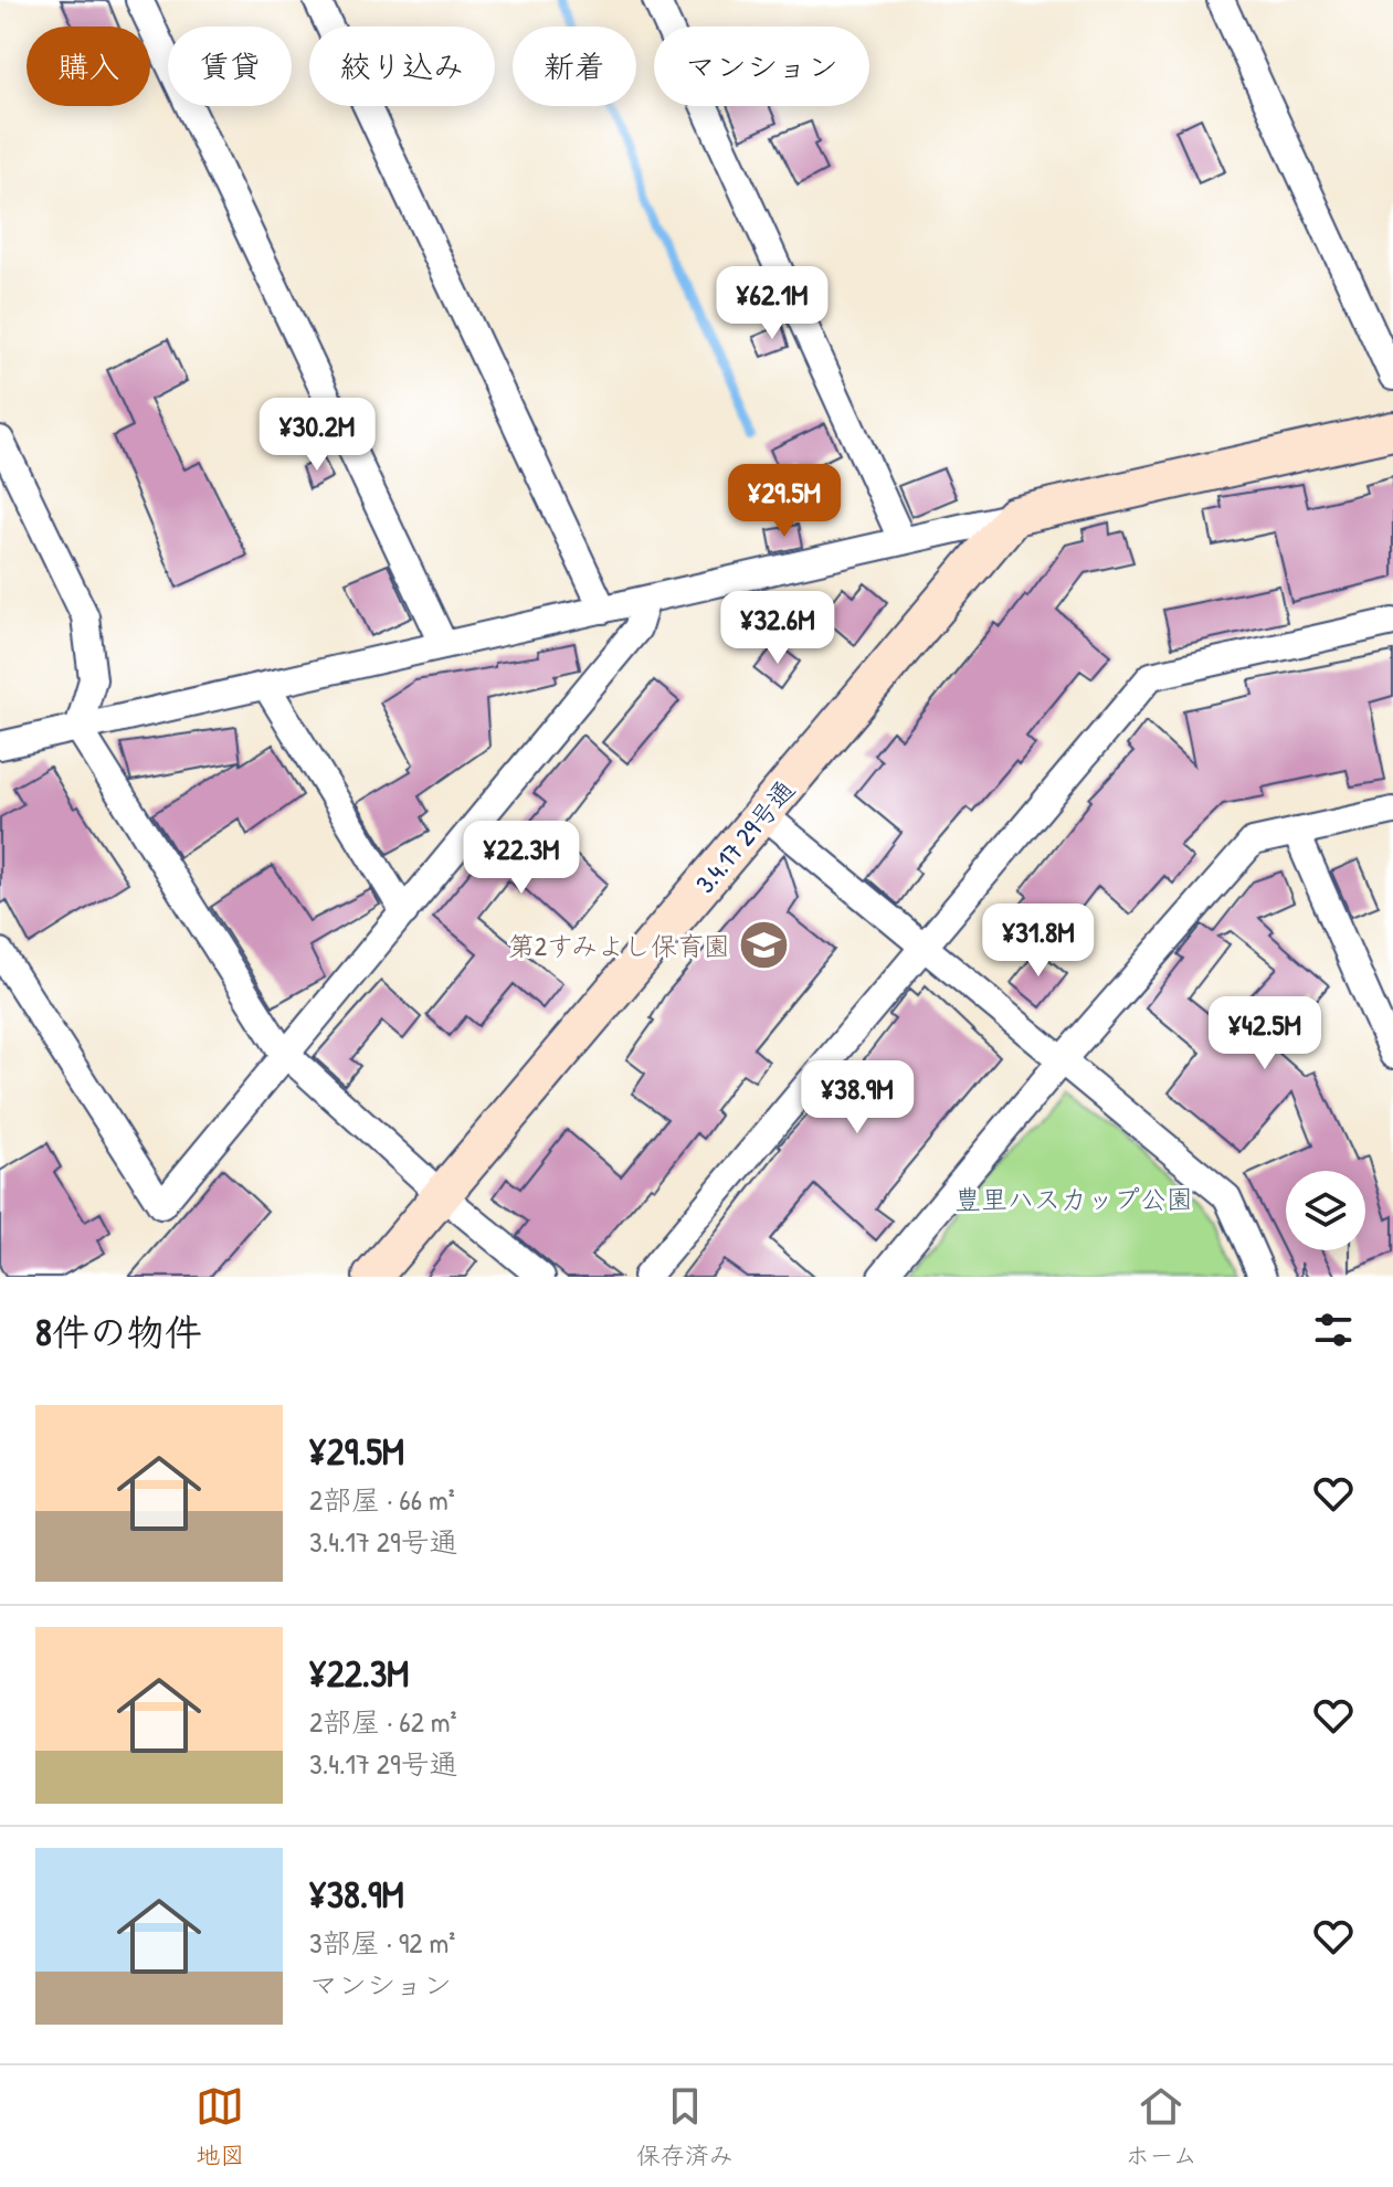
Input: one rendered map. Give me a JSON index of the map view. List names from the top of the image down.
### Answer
{
  "streets": {
    "street": ["3.4.17 29号通"]
  },
  "parks": ["豊里ハスカップ公園"],
  "places": {
    "school or university": ["第2すみよし保育園"]
  },
  "page": {
    "chip": [
      "購入",
      "賃貸",
      "絞り込み",
      "新着",
      "マンション"
    ],
    "price": [
      "¥62.1M",
      "¥30.2M",
      "¥29.5M",
      "¥32.6M",
      "¥22.3M",
      "¥31.8M",
      "¥42.5M",
      "¥38.9M"
    ],
    "heading": "8件の物件",
    "list": [
      {
        "name": "¥29.5M",
        "note": "2部屋 · 66 m² · 3.4.17 29号通"
      },
      {
        "name": "¥22.3M",
        "note": "2部屋 · 62 m² · 3.4.17 29号通"
      },
      {
        "name": "¥38.9M",
        "note": "3部屋 · 92 m² · マンション"
      }
    ],
    "tabs": ["地図", "保存済み", "ホーム"]
  }
}
